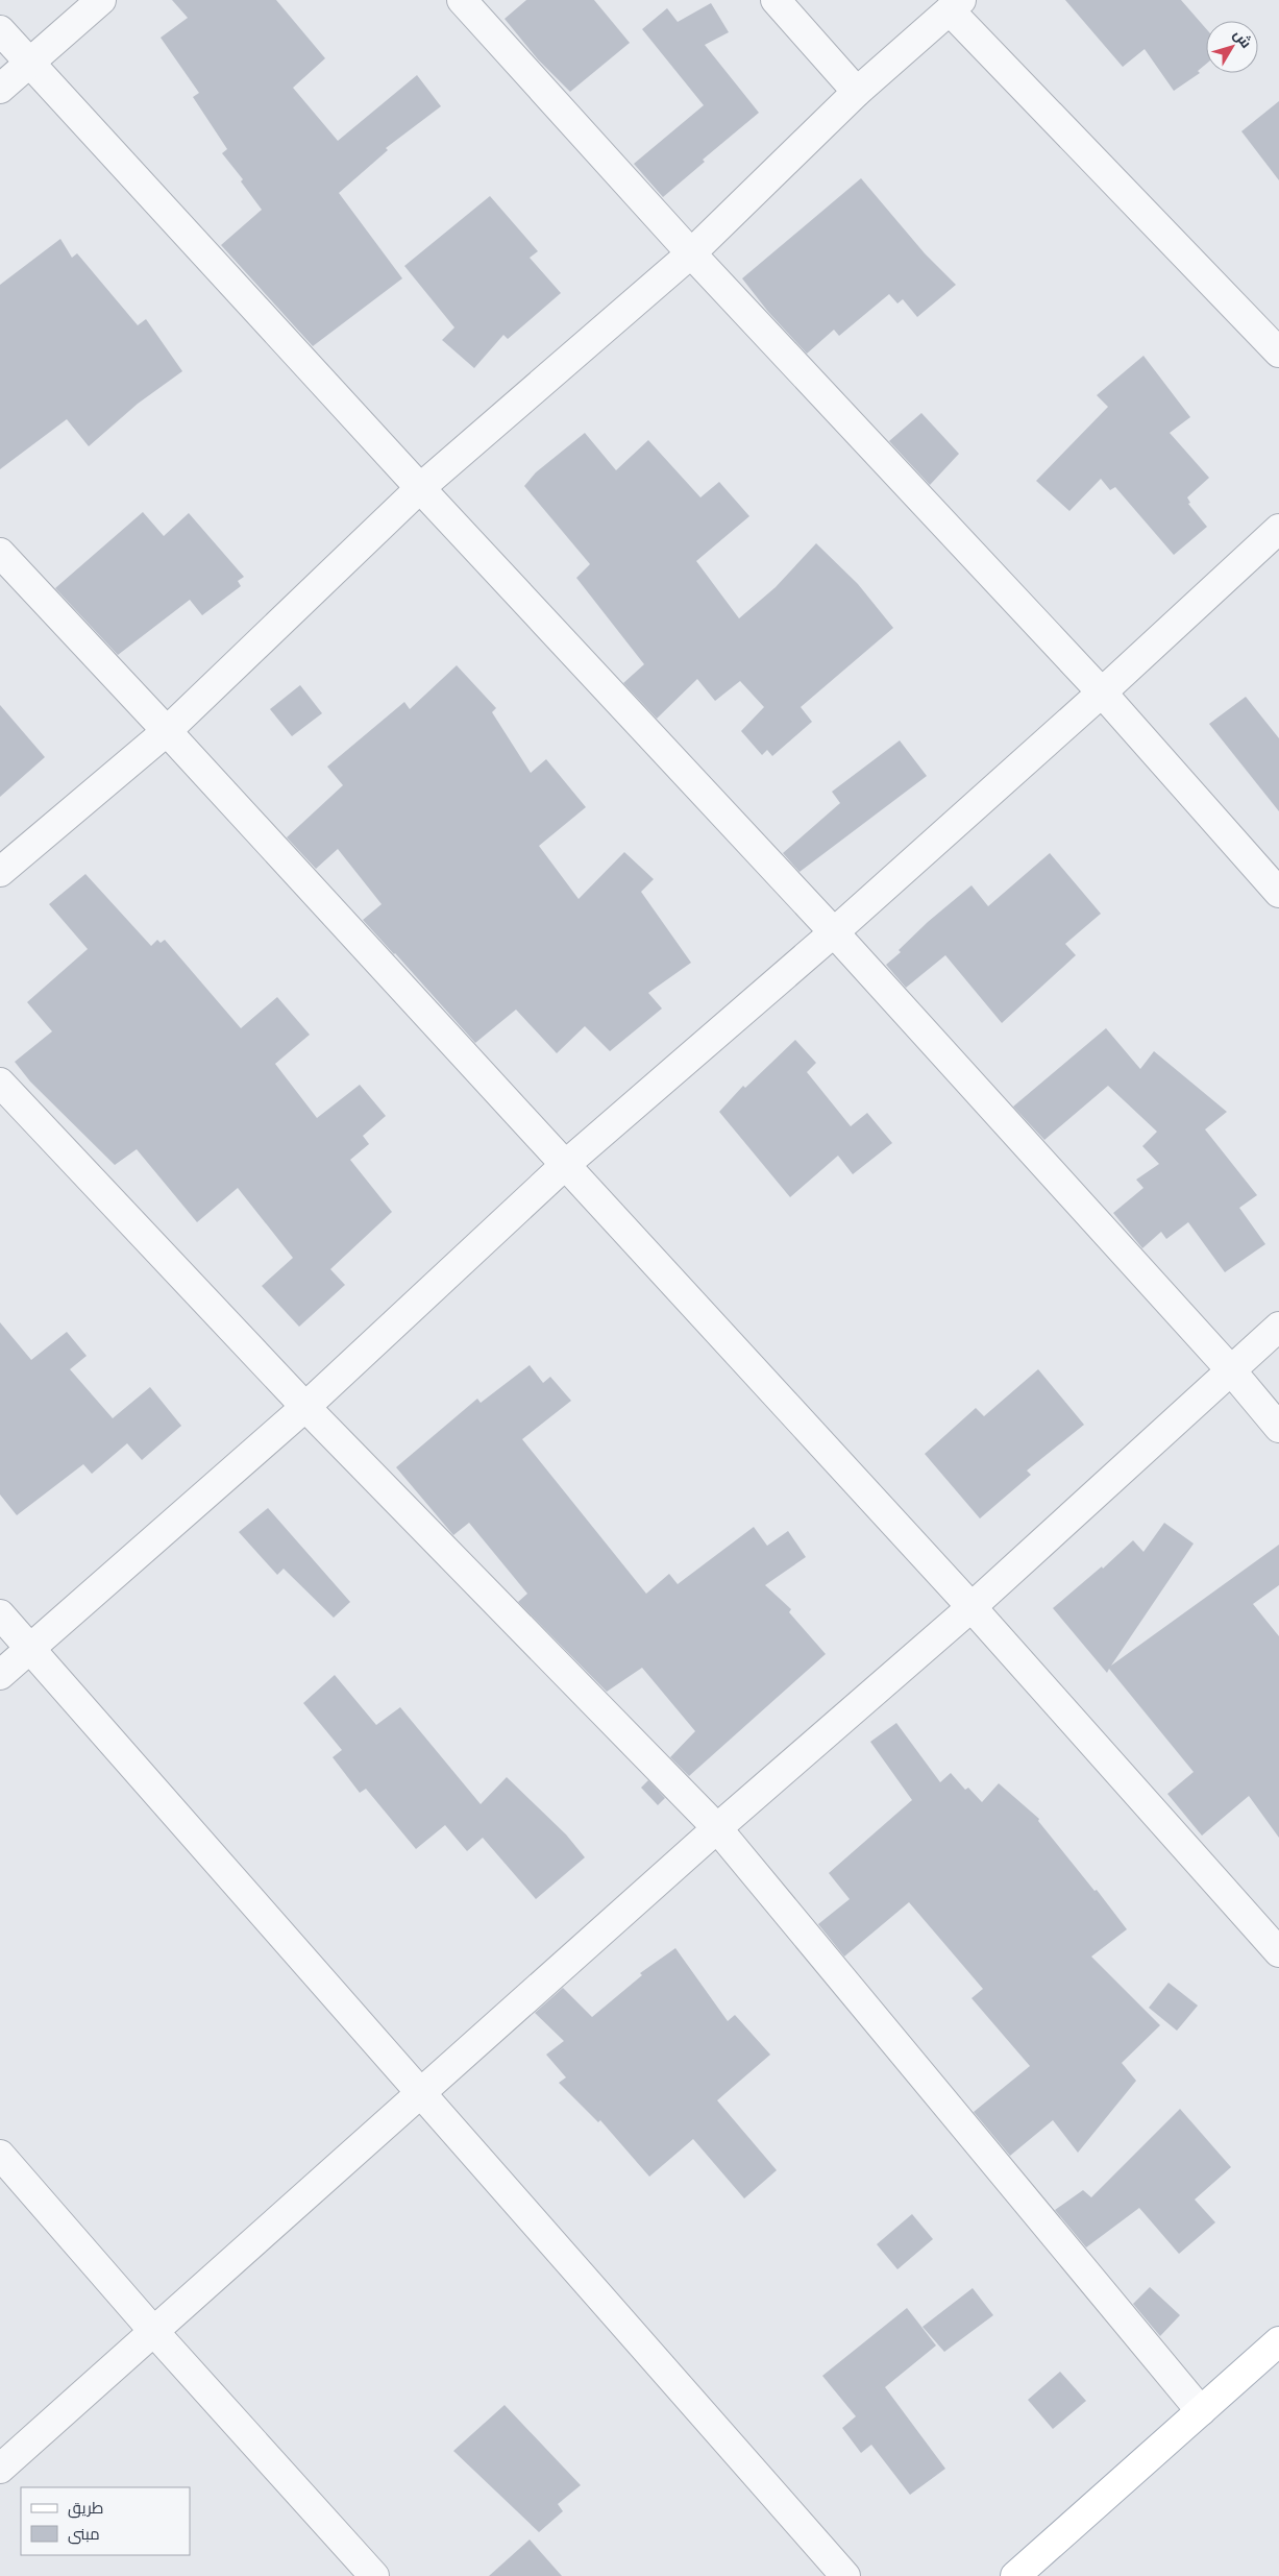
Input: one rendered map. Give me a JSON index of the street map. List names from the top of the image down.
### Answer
{
  "legend": ["طريق", "مبنى"],
  "north": "top right"
}
